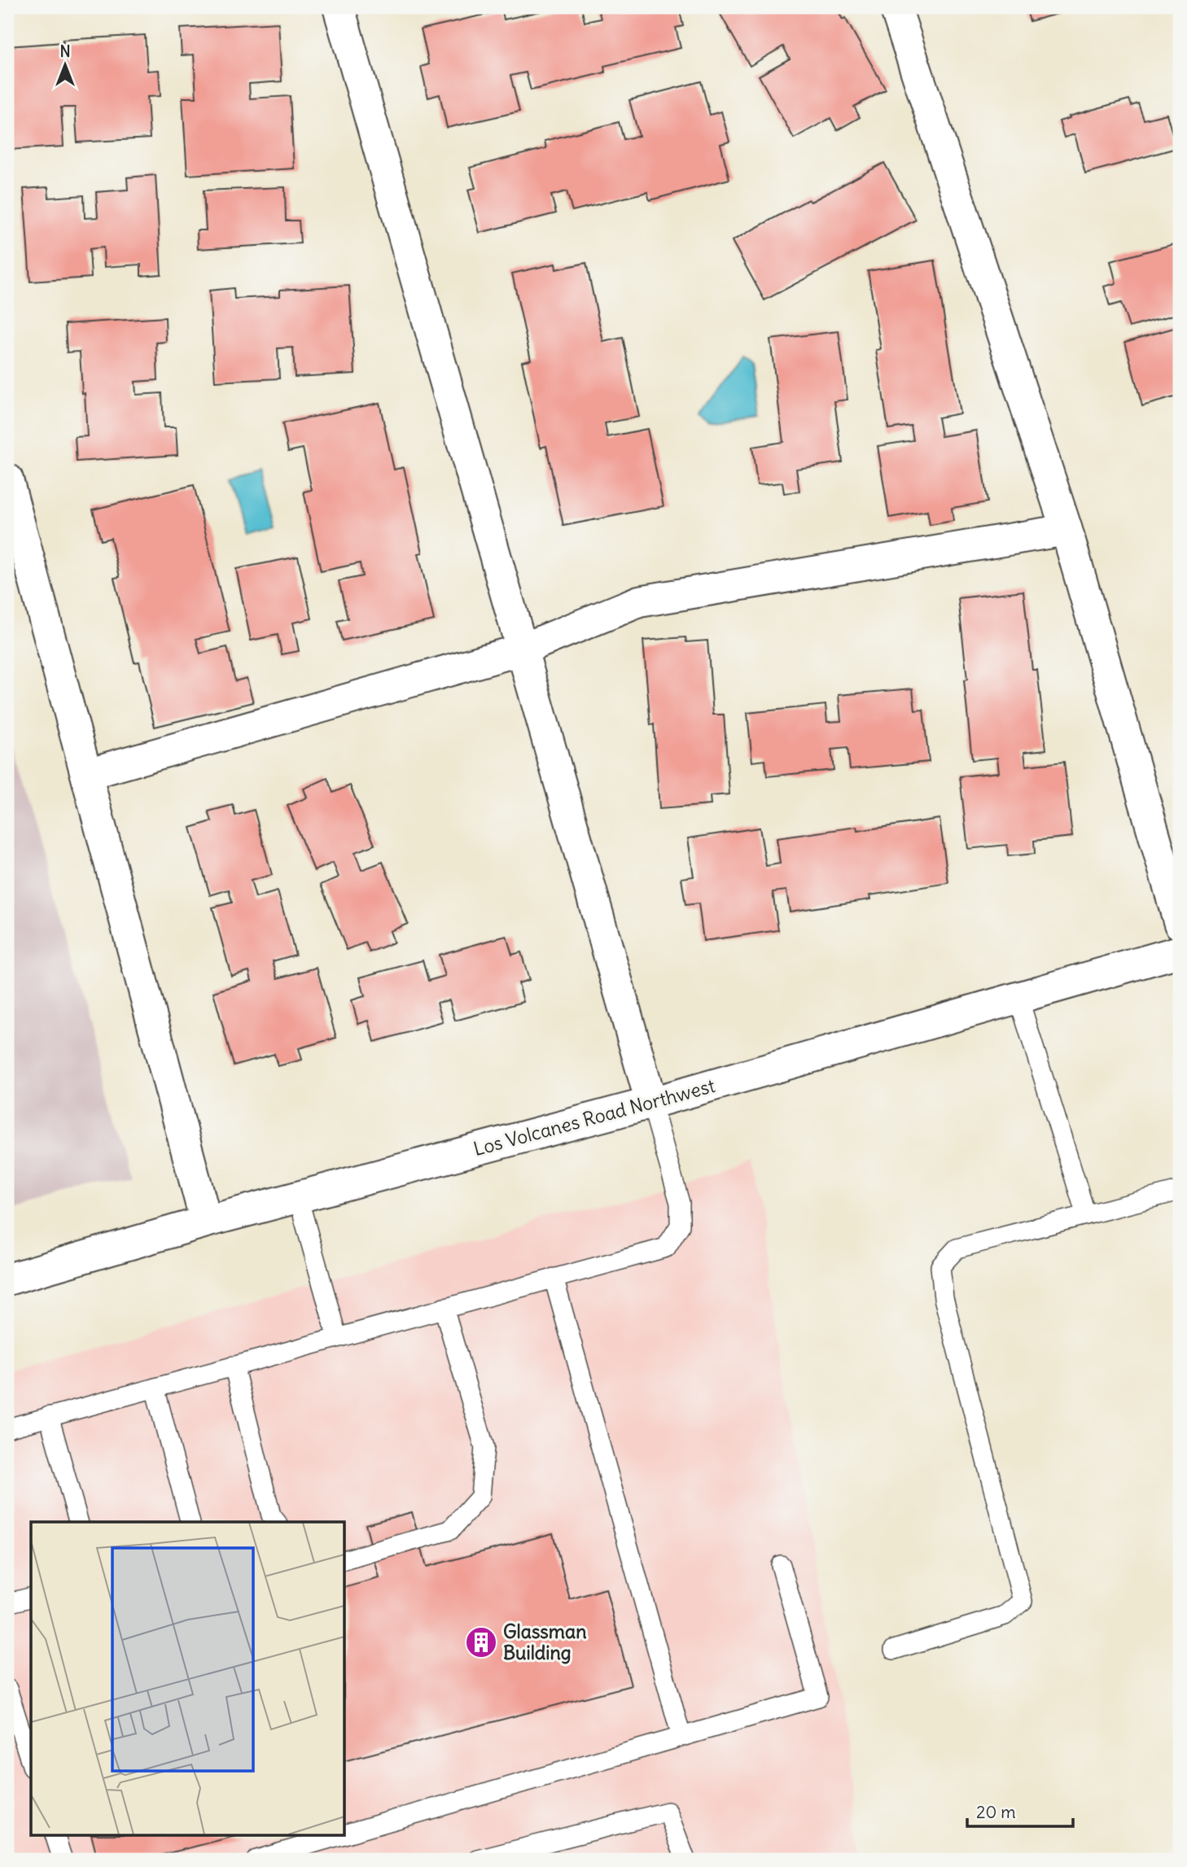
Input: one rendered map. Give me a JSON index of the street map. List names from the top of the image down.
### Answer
{
  "streets": {
    "street": ["Los Volcanes Road Northwest"]
  },
  "places": {
    "building": ["Glassman Building"]
  },
  "scale_bar": "20 m",
  "north": "top"
}
